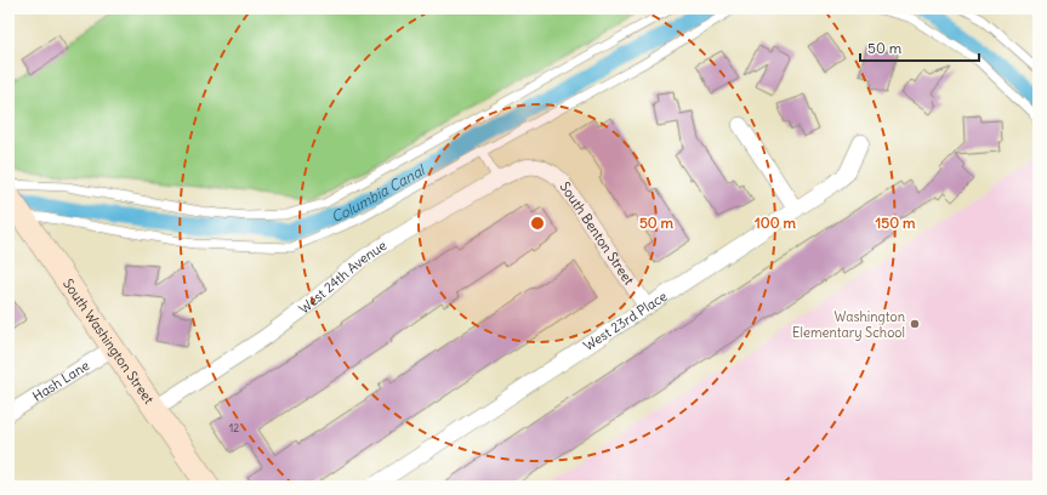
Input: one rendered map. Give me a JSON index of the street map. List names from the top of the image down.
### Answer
{
  "streets": {
    "main road": ["South Washington Street"],
    "street": [
      "South Benton Street",
      "West 24th Avenue",
      "West 23rd Place",
      "Hash Lane"
    ]
  },
  "crossings": [
    ["South Benton Street", "West 24th Avenue"],
    ["South Benton Street", "West 23rd Place"],
    ["West 24th Avenue", "South Washington Street"],
    ["South Washington Street", "Hash Lane"]
  ],
  "water": ["Columbia Canal"],
  "places": ["Washington Elementary School"],
  "house_numbers": ["12"],
  "scale_bar": "50 m",
  "rings": ["50 m", "100 m", "150 m"]
}
